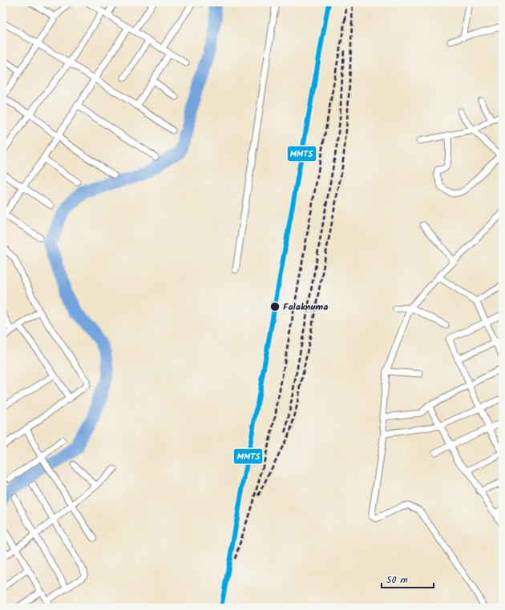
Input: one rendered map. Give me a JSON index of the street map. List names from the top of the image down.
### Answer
{
  "places": ["Falaknuma"],
  "lines": ["transit line MMTS"],
  "scale_bar": "50 m"
}
